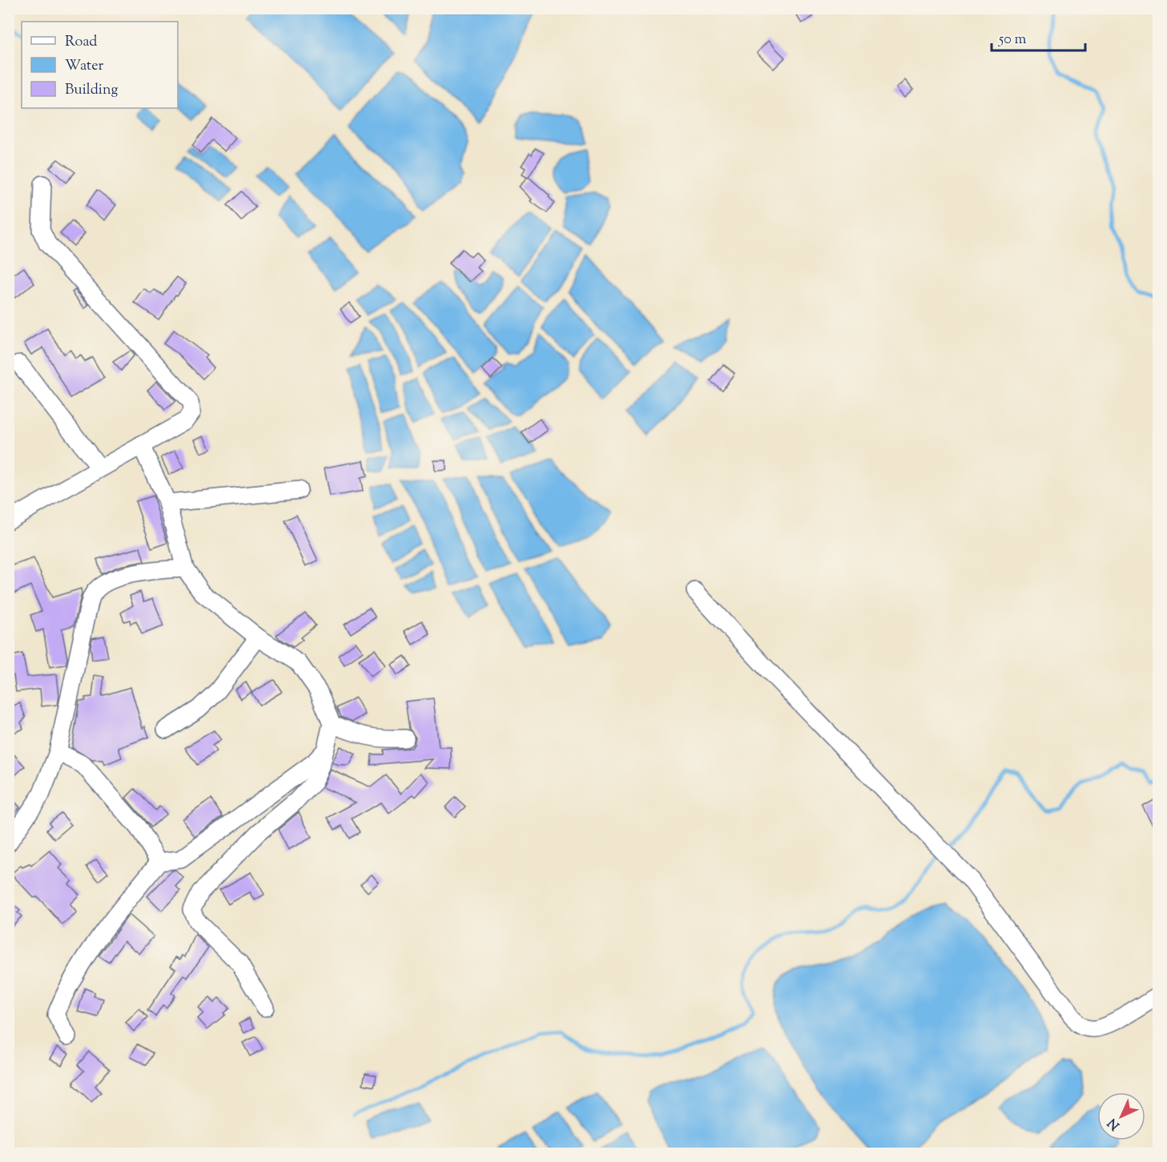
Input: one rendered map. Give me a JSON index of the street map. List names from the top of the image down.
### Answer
{
  "legend": ["Road", "Water", "Building"],
  "scale_bar": "50 m",
  "north": "bottom left"
}
